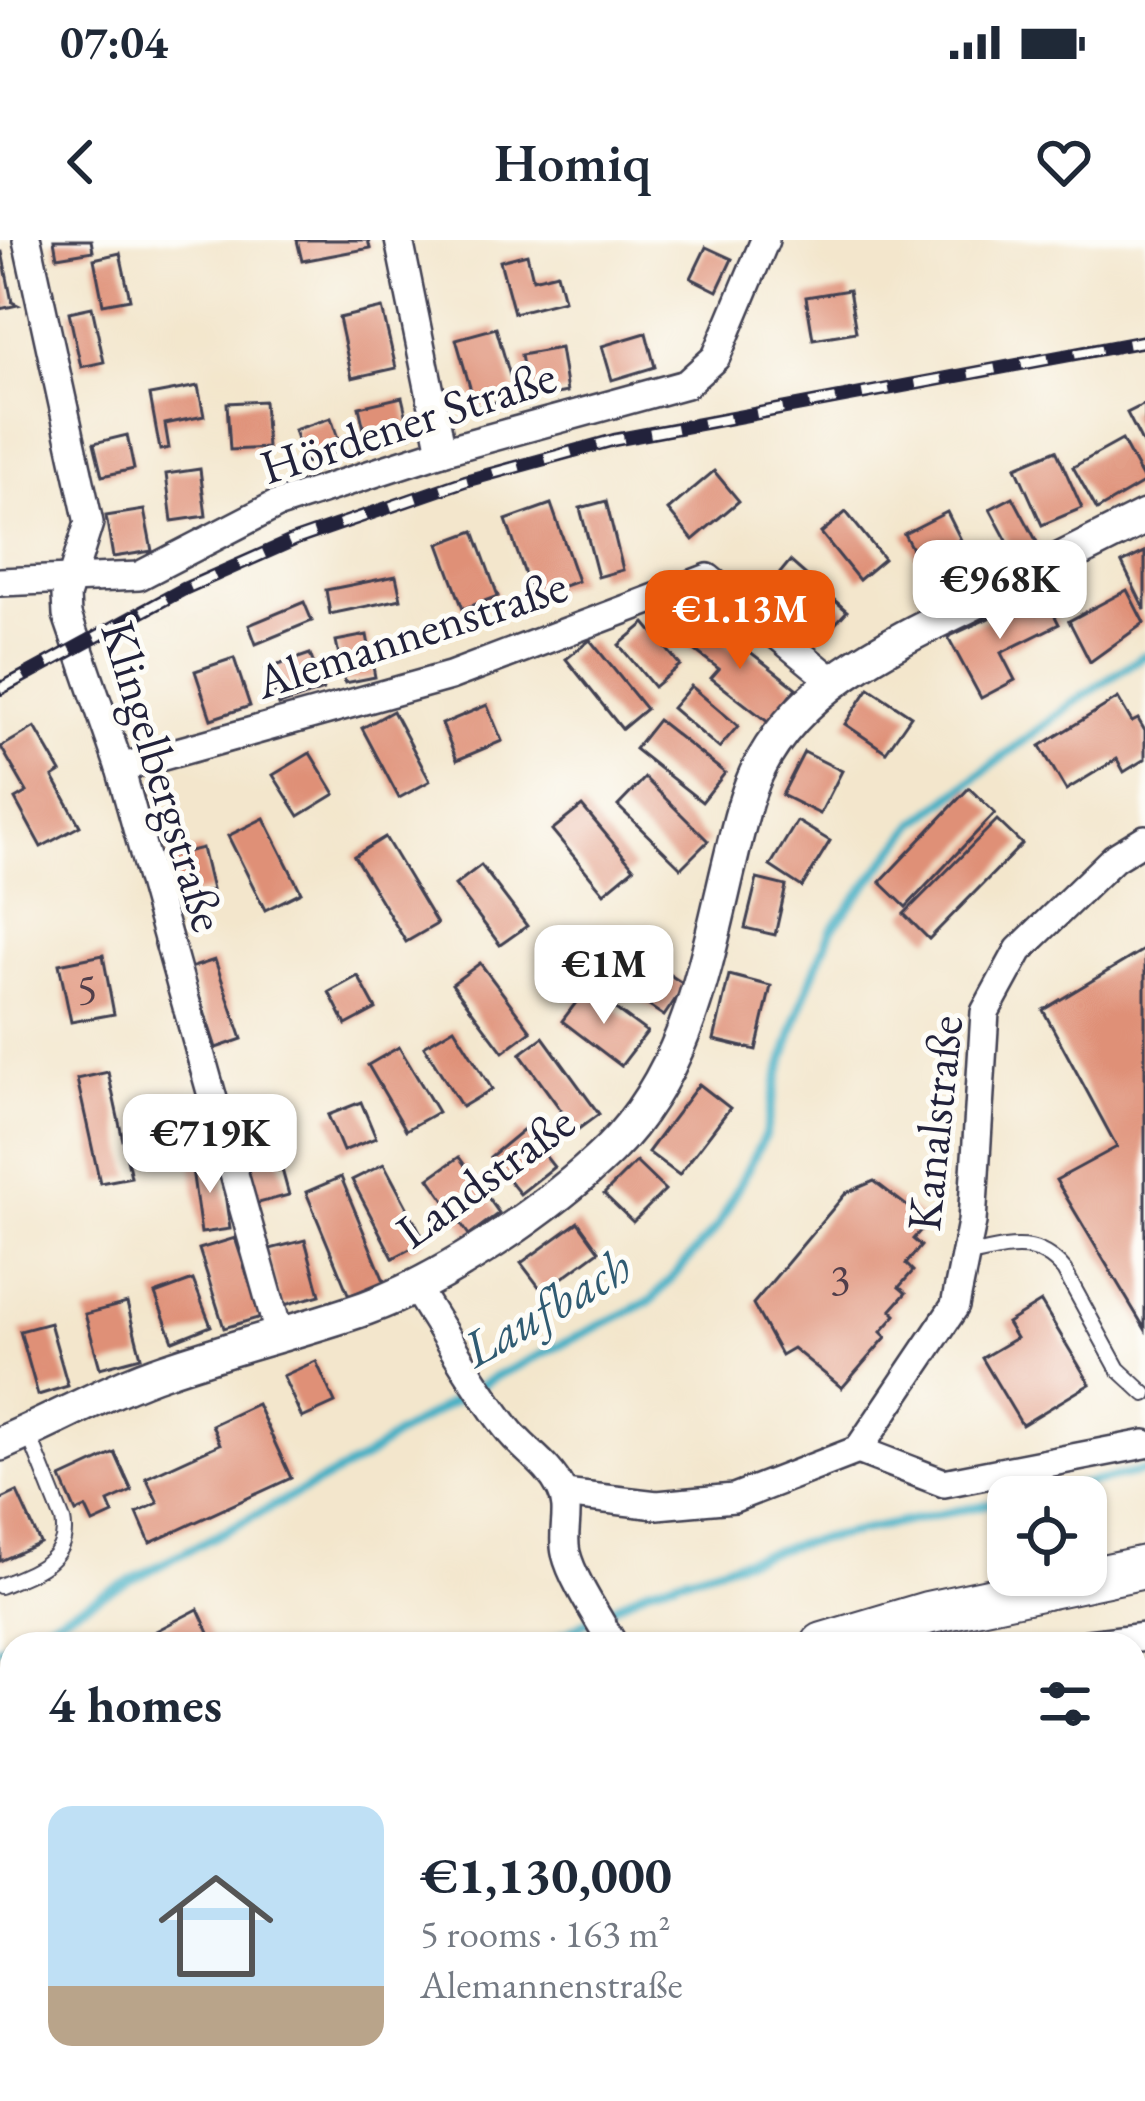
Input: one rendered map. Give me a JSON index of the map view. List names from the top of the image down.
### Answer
{
  "streets": {
    "street": [
      "Hördener Straße",
      "Alemannenstraße",
      "Klingelbergstraße",
      "Kanalstraße",
      "Landstraße"
    ]
  },
  "crossings": [
    ["Hördener Straße", "Klingelbergstraße"],
    ["Alemannenstraße", "Klingelbergstraße"],
    ["Alemannenstraße", "Landstraße"],
    ["Klingelbergstraße", "Landstraße"]
  ],
  "water": ["Laufbach"],
  "house_numbers": ["5", "3"],
  "page": {
    "status": "07:04",
    "header": "Homiq",
    "price": [
      "€968K",
      "€1.13M",
      "€1M",
      "€719K"
    ],
    "heading": "4 homes",
    "list": [
      {
        "name": "€1,130,000",
        "note": "5 rooms · 163 m² · Alemannenstraße"
      }
    ]
  }
}
